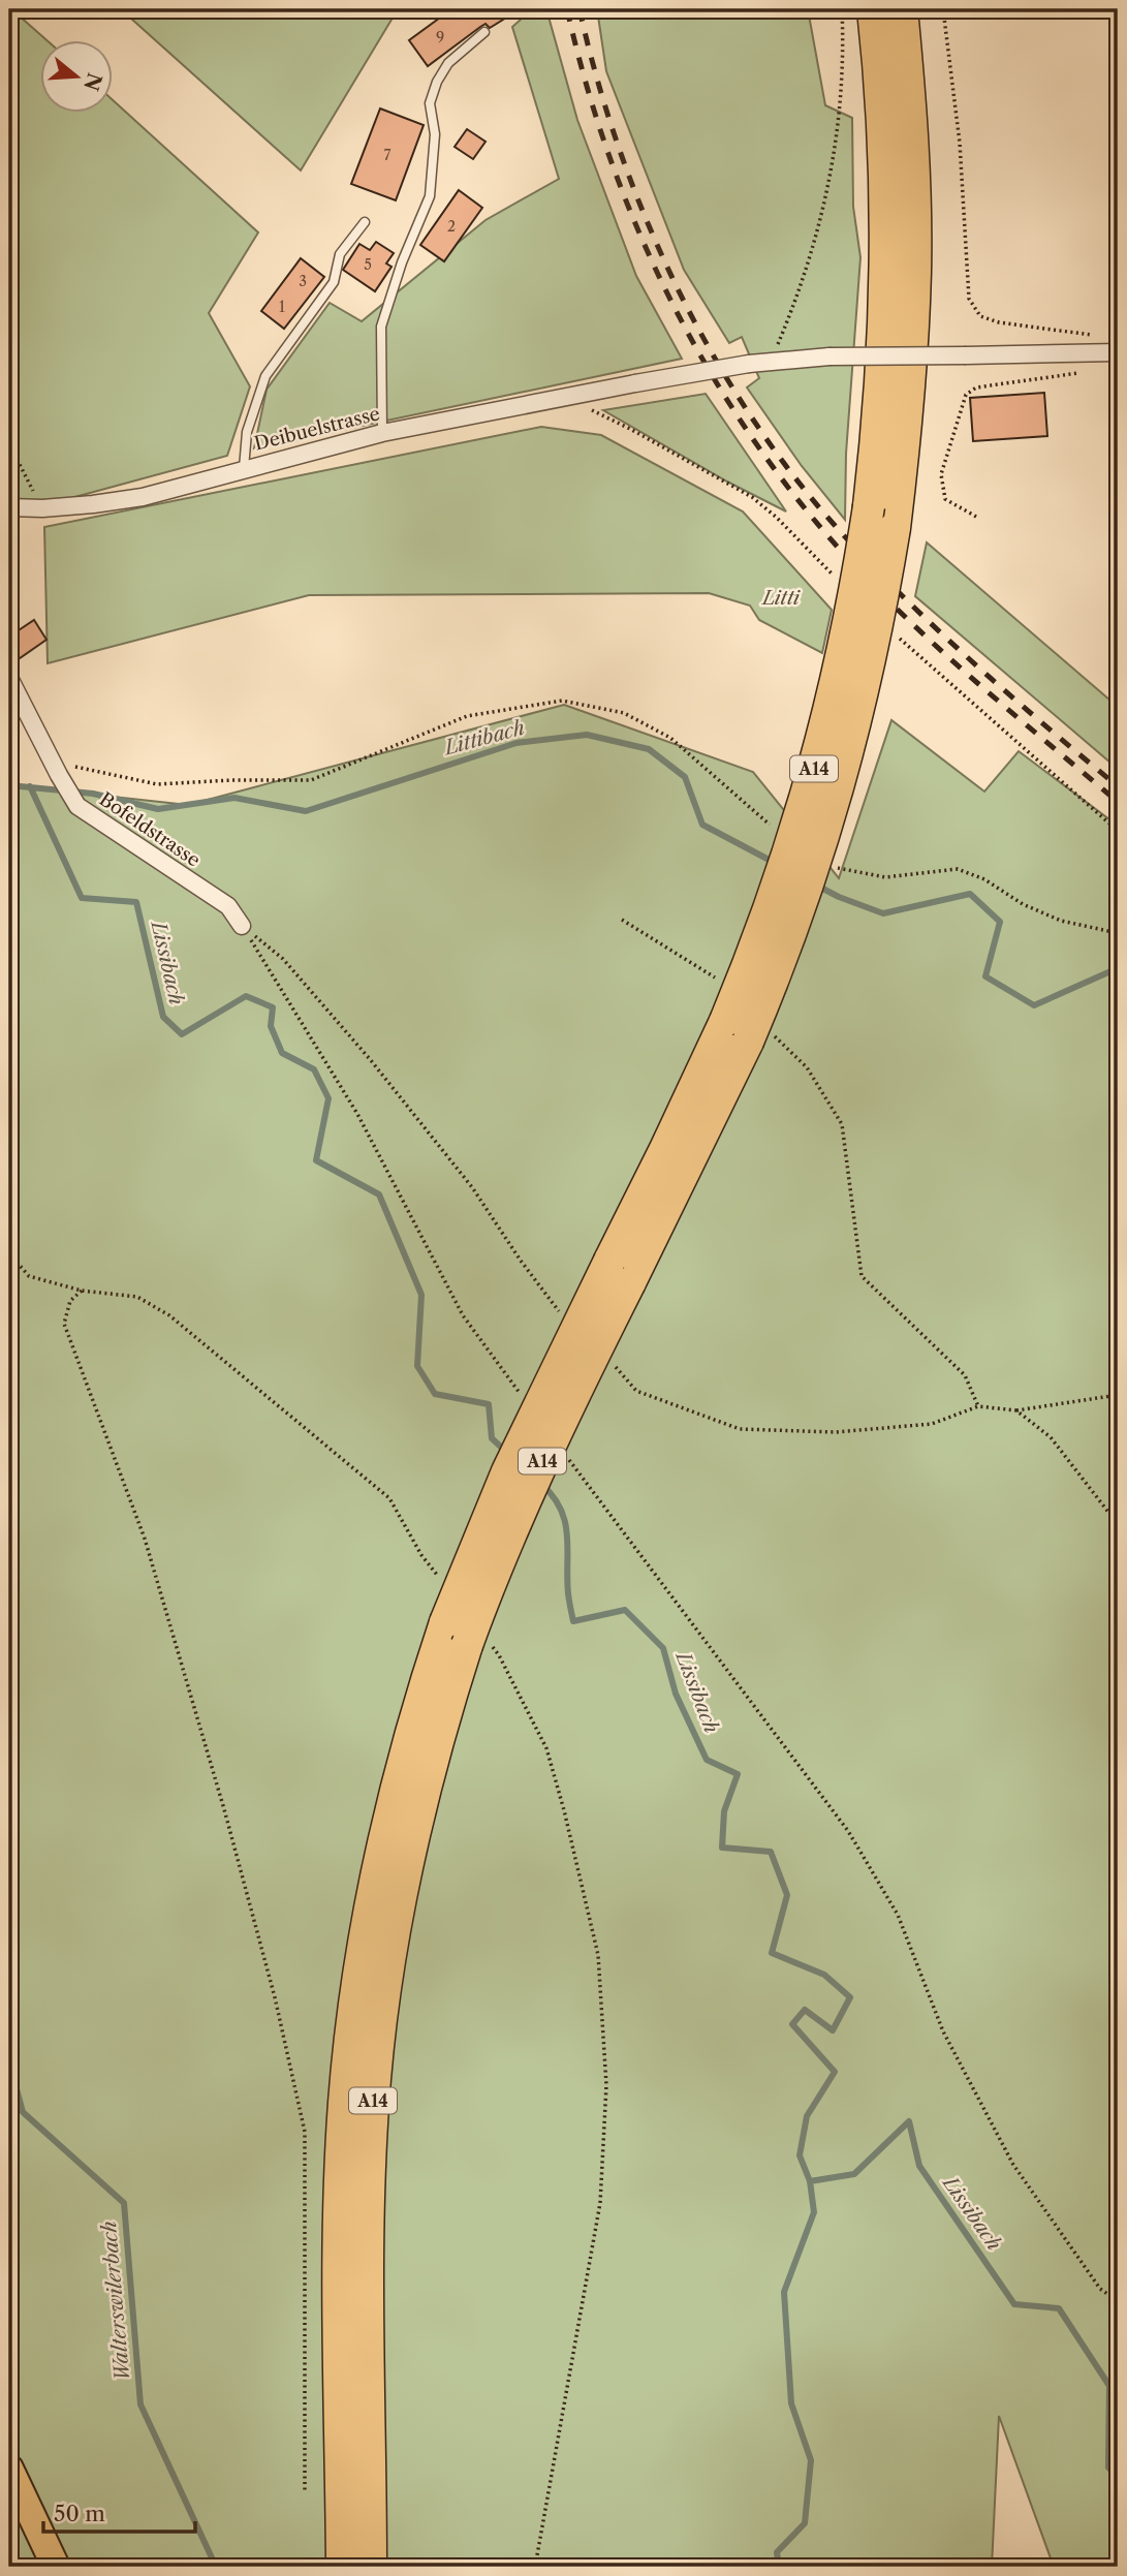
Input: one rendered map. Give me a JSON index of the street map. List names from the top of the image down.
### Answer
{
  "streets": {
    "highway": ["A14"],
    "street": ["Deibuelstrasse", "Bofeldstrasse"]
  },
  "water": ["Littibach", "Lissibach", "Walterswilerbach"],
  "parks": ["Litti"],
  "house_numbers": [
    "9",
    "7",
    "2",
    "5",
    "3",
    "1"
  ],
  "scale_bar": "50 m",
  "north": "right"
}
